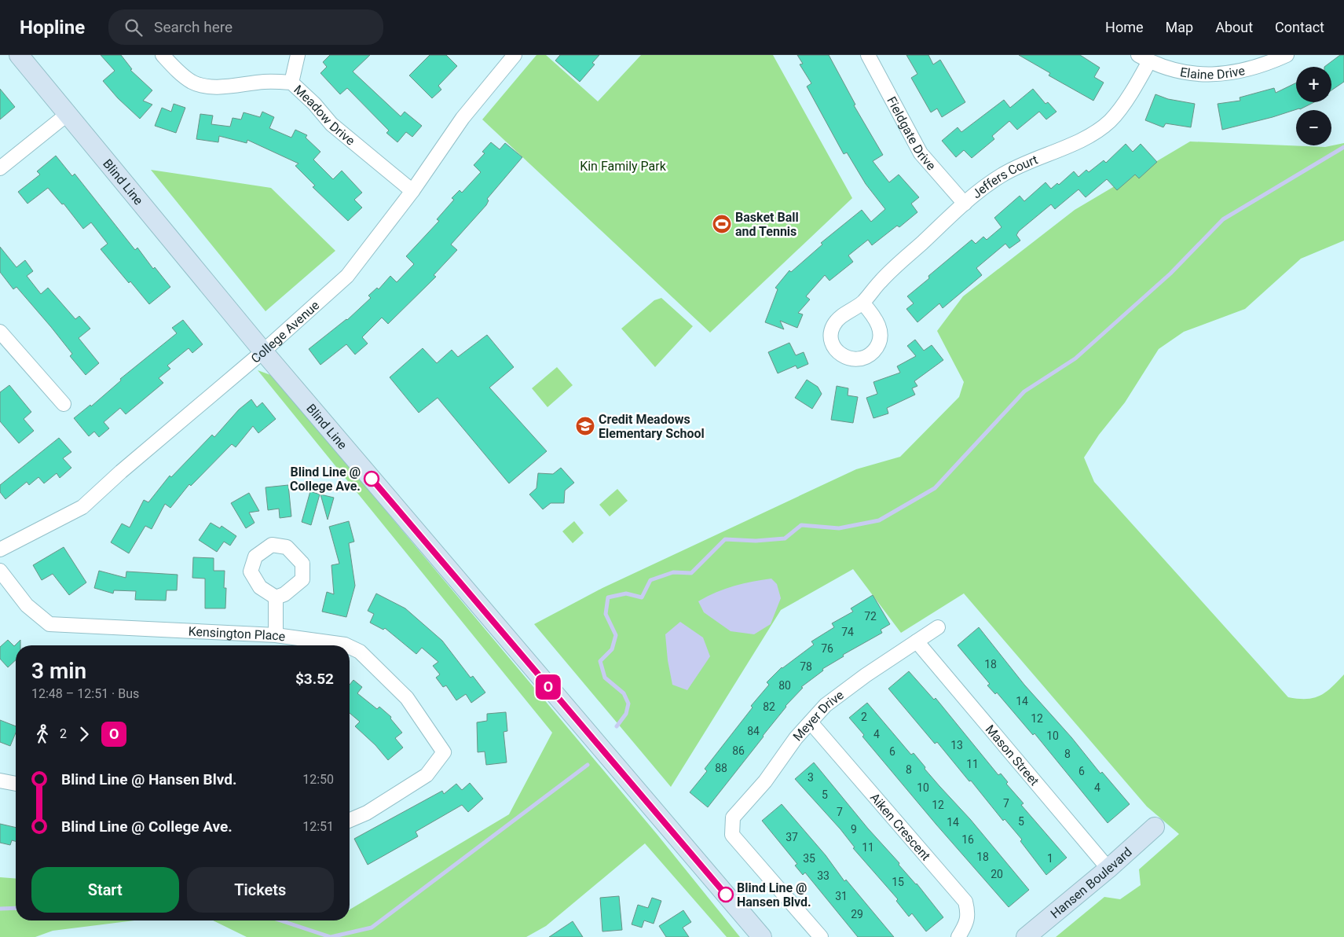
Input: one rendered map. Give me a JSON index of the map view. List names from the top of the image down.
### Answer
{
  "streets": {
    "street": [
      "Elaine Drive",
      "Meadow Drive",
      "Fieldgate Drive",
      "Jeffers Court",
      "Blind Line",
      "College Avenue",
      "Kensington Place",
      "Meyer Drive",
      "Mason Street",
      "Aiken Crescent",
      "Hansen Boulevard"
    ]
  },
  "crossings": [
    ["Elaine Drive", "Jeffers Court"],
    ["Meadow Drive", "College Avenue"],
    ["Fieldgate Drive", "Jeffers Court"],
    ["Blind Line", "College Avenue"],
    ["Meyer Drive", "Mason Street"],
    ["Meyer Drive", "Aiken Crescent"],
    ["Mason Street", "Hansen Boulevard"]
  ],
  "parks": ["Kin Family Park"],
  "places": {
    "sports": ["Basket Ball and Tennis"],
    "school or university": ["Credit Meadows Elementary School"],
    "other": ["Blind Line @ College Ave.", "Blind Line @ Hansen Blvd."]
  },
  "lines": ["bus line O"],
  "house_numbers": [
    "72",
    "74",
    "76",
    "18",
    "78",
    "80",
    "14",
    "82",
    "2",
    "12",
    "84",
    "4",
    "10",
    "13",
    "86",
    "6",
    "8",
    "11",
    "88",
    "8",
    "6",
    "3",
    "10",
    "4",
    "5",
    "7",
    "12",
    "7",
    "5",
    "14",
    "9",
    "37",
    "16",
    "11",
    "18",
    "35",
    "1",
    "20",
    "33",
    "15",
    "31",
    "29"
  ],
  "page": {
    "header": "Hopline",
    "search": "Search here",
    "nav": [
      "Home",
      "Map",
      "About",
      "Contact"
    ],
    "on_map": "O",
    "map_buttons": ["+", "−"],
    "heading": ["3 min", "12:48 – 12:51 · Bus", "$3.52"],
    "legs": ["2", "O"],
    "list": [
      {
        "name": "Blind Line @ Hansen Blvd.",
        "value": "12:50"
      },
      {
        "name": "Blind Line @ College Ave.",
        "value": "12:51"
      }
    ],
    "buttons": ["Start", "Tickets"]
  }
}
